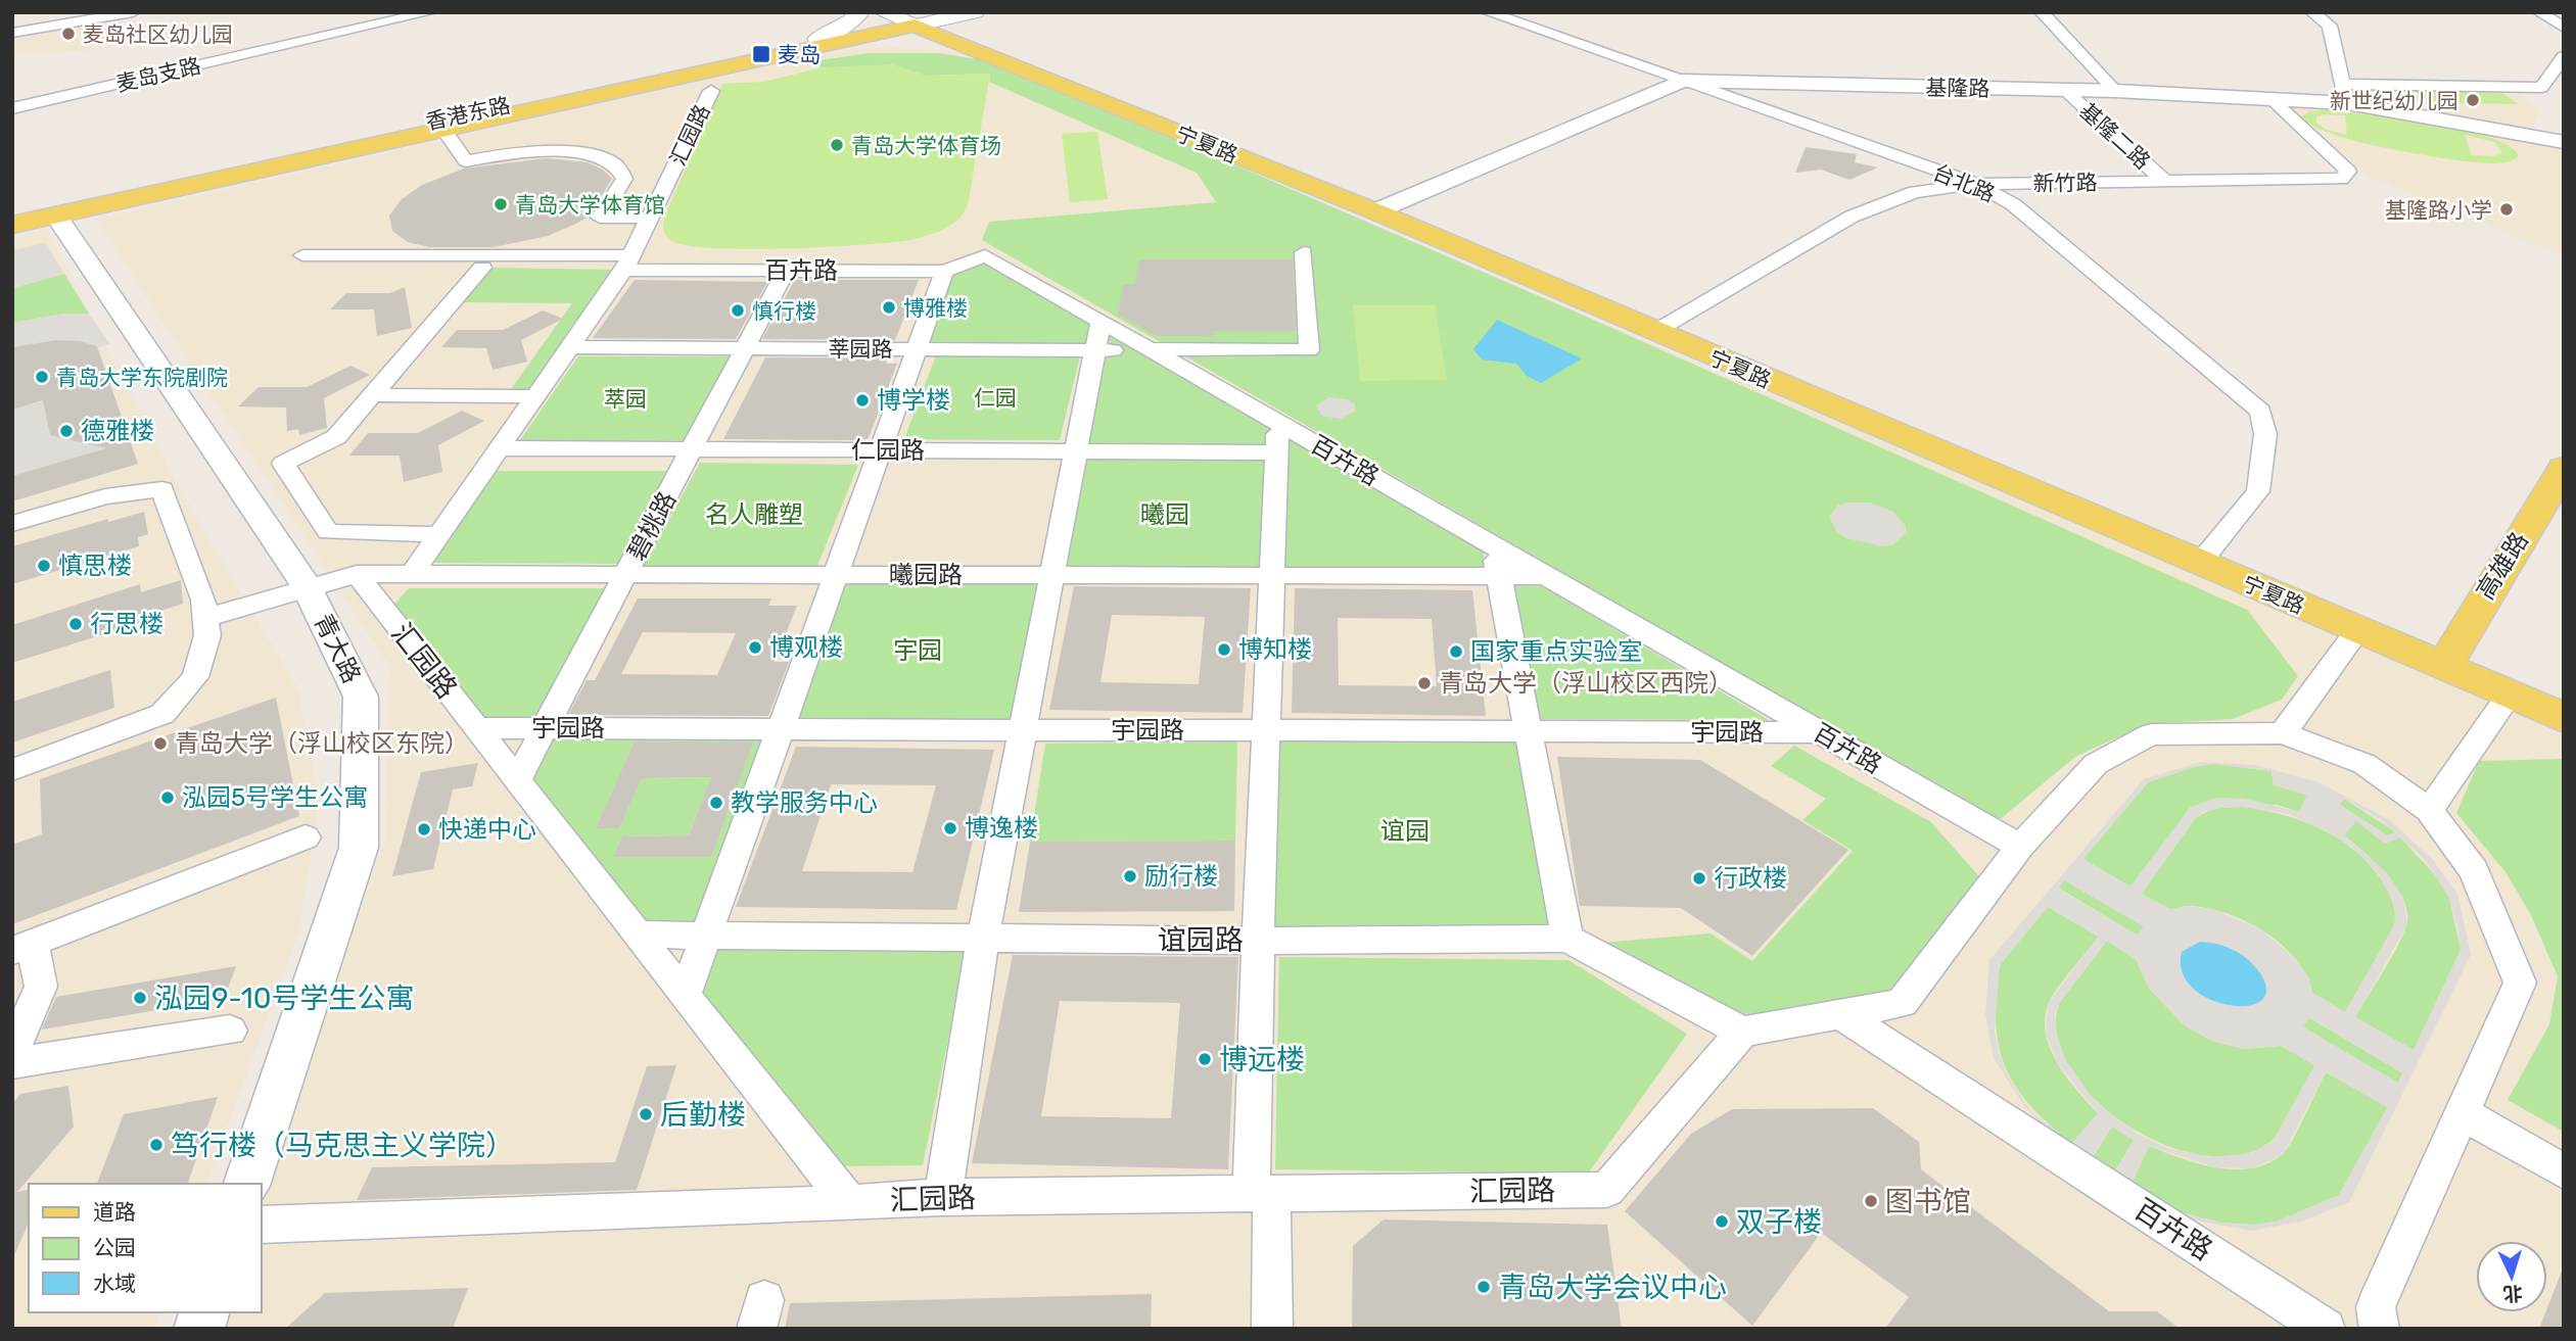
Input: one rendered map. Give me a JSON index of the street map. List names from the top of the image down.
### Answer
{
  "streets": {
    "main road": ["香港东路", "宁夏路", "高雄路"],
    "street": [
      "麦岛支路",
      "基隆路",
      "汇园路",
      "基隆二路",
      "台北路",
      "新竹路",
      "百卉路",
      "莘园路",
      "仁园路",
      "碧桃路",
      "曦园路",
      "青大路",
      "宇园路",
      "谊园路"
    ]
  },
  "crossings": [
    ["基隆路", "基隆二路"],
    ["基隆路", "宁夏路"],
    ["基隆路", "台北路"],
    ["香港东路", "宁夏路"],
    ["香港东路", "青大路"],
    ["汇园路", "百卉路"],
    ["汇园路", "莘园路"],
    ["汇园路", "仁园路"],
    ["汇园路", "碧桃路"],
    ["汇园路", "曦园路"],
    ["汇园路", "宇园路"],
    ["汇园路", "谊园路"],
    ["基隆二路", "新竹路"],
    ["宁夏路", "台北路"],
    ["宁夏路", "新竹路"],
    ["宁夏路", "高雄路"],
    ["台北路", "新竹路"],
    ["百卉路", "莘园路"],
    ["百卉路", "碧桃路"],
    ["百卉路", "曦园路"],
    ["百卉路", "宇园路"],
    ["莘园路", "碧桃路"],
    ["仁园路", "碧桃路"],
    ["碧桃路", "曦园路"],
    ["碧桃路", "宇园路"],
    ["曦园路", "青大路"]
  ],
  "parks": [
    "仁园",
    "萃园",
    "名人雕塑",
    "曦园",
    "宇园",
    "谊园"
  ],
  "places": {
    "other": [
      "麦岛社区幼儿园",
      "新世纪幼儿园",
      "青岛大学体育场",
      "青岛大学体育馆",
      "基隆路小学",
      "博雅楼",
      "慎行楼",
      "青岛大学东院剧院",
      "博学楼",
      "德雅楼",
      "慎思楼",
      "行思楼",
      "博观楼",
      "博知楼",
      "国家重点实验室",
      "青岛大学（浮山校区西院）",
      "青岛大学（浮山校区东院）",
      "泓园5号学生公寓",
      "教学服务中心",
      "博逸楼",
      "快递中心",
      "励行楼",
      "行政楼",
      "泓园9-10号学生公寓",
      "博远楼",
      "后勤楼",
      "笃行楼（马克思主义学院）",
      "图书馆",
      "双子楼",
      "青岛大学会议中心"
    ],
    "transit": ["麦岛"]
  },
  "legend": ["道路", "公园", "水域"],
  "north": "bottom"
}
